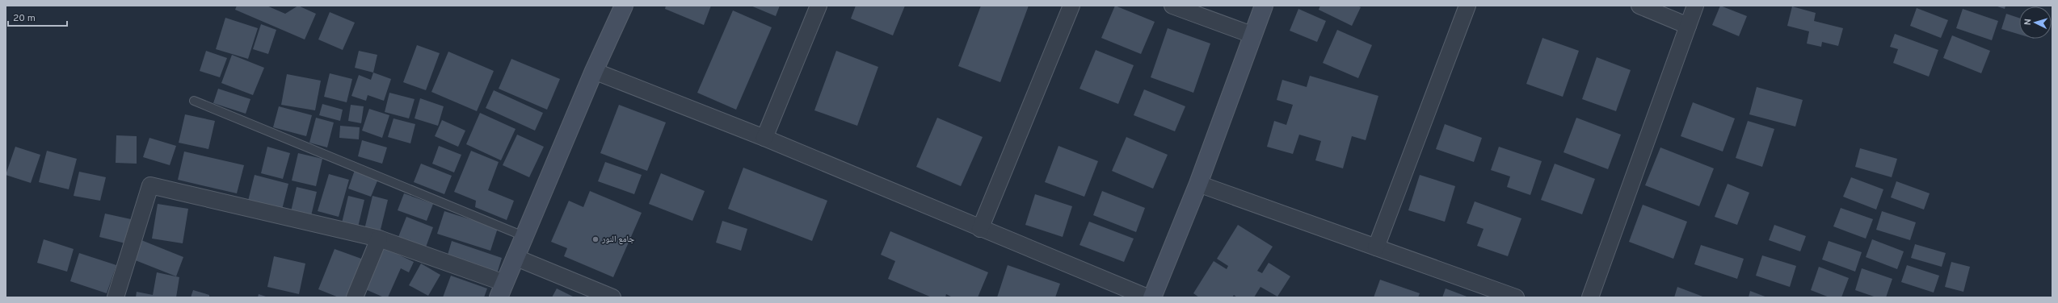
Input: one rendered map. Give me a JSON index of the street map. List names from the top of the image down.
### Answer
{
  "places": ["جامع النور"],
  "scale_bar": "20 m",
  "north": "left"
}
